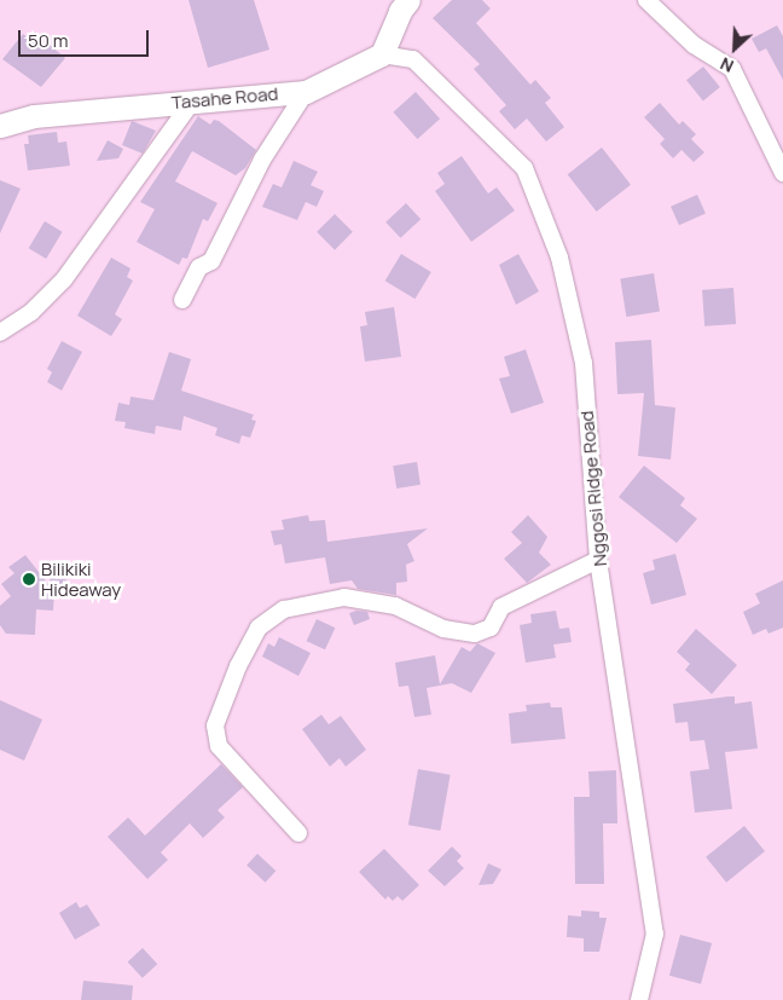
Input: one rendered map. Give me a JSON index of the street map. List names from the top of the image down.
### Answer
{
  "streets": {
    "street": ["Tasahe Road", "Nggosi Ridge Road"]
  },
  "crossings": [
    ["Tasahe Road", "Nggosi Ridge Road"]
  ],
  "places": ["Bilikiki Hideaway"],
  "scale_bar": "50 m",
  "north": "bottom left"
}
